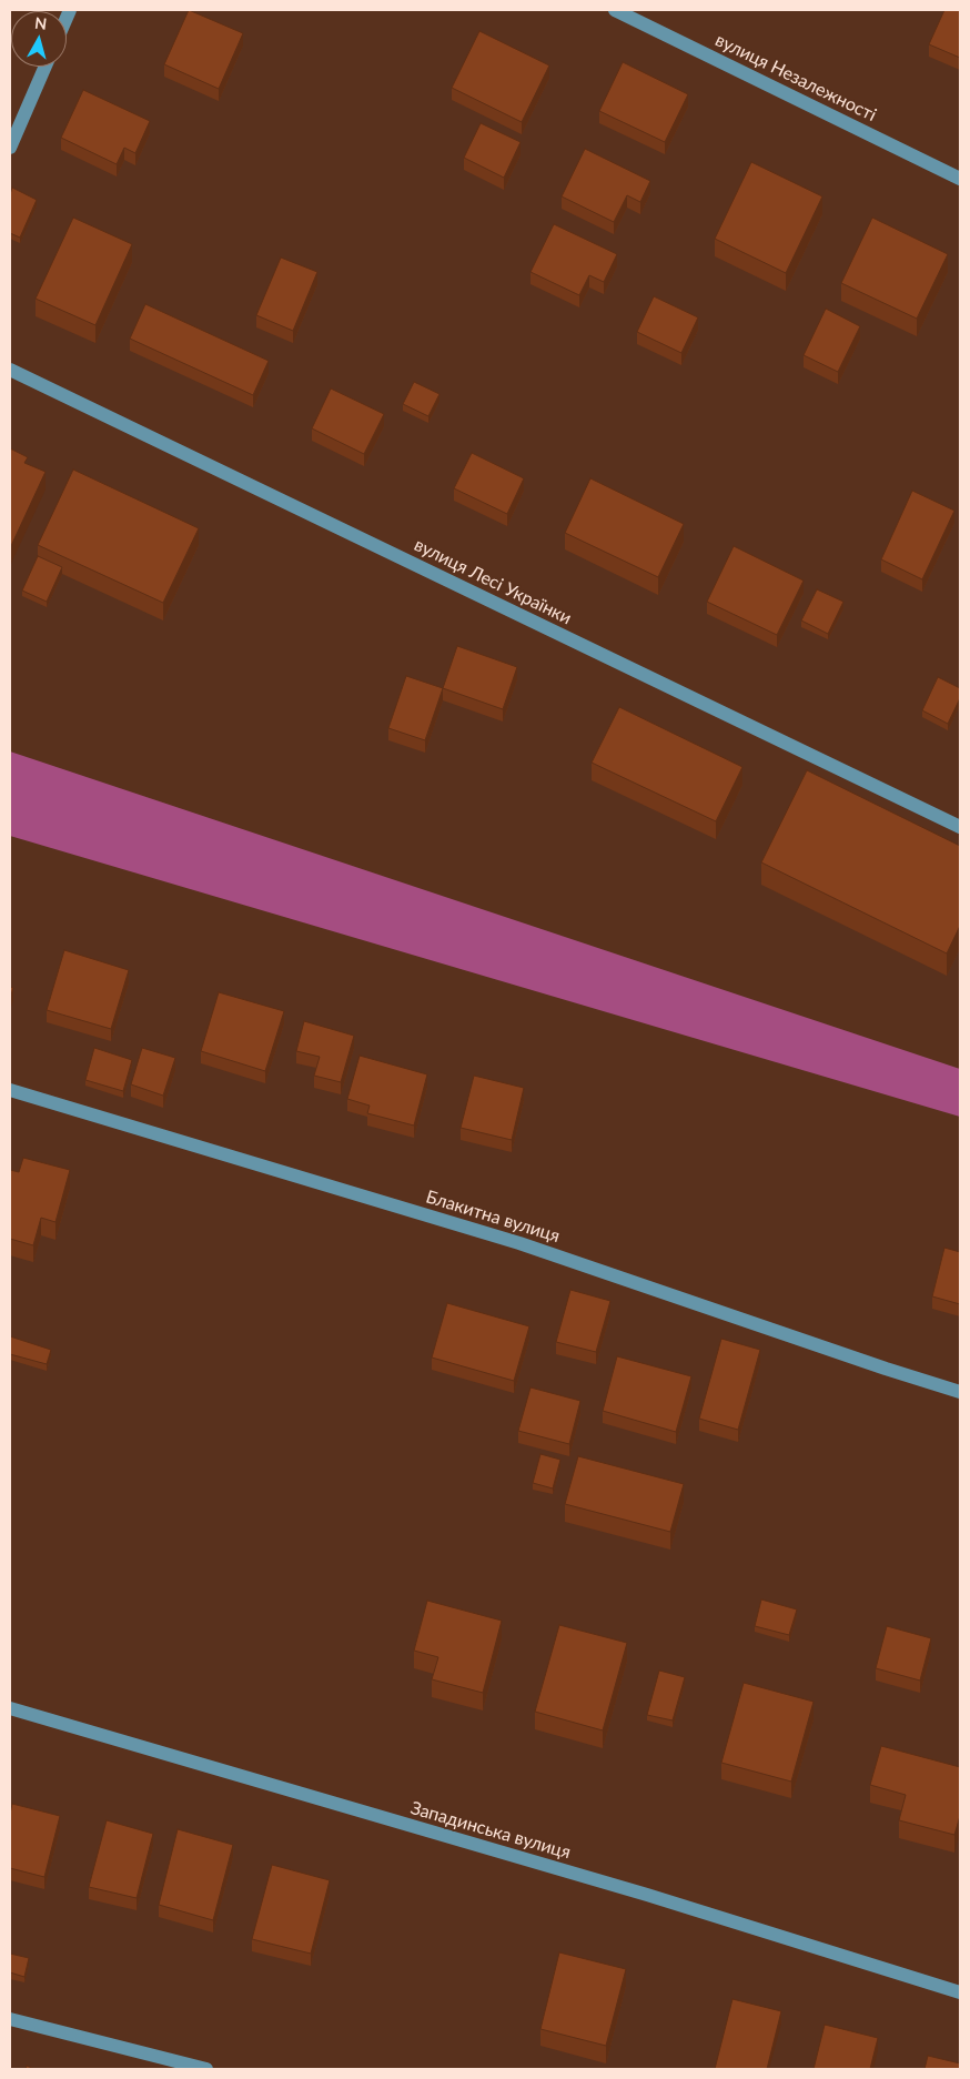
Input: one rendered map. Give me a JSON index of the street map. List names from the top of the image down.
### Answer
{
  "streets": {
    "street": [
      "вулиця Незалежності",
      "вулиця Лесі Українки",
      "Блакитна вулиця",
      "Западинська вулиця"
    ]
  },
  "north": "top"
}
